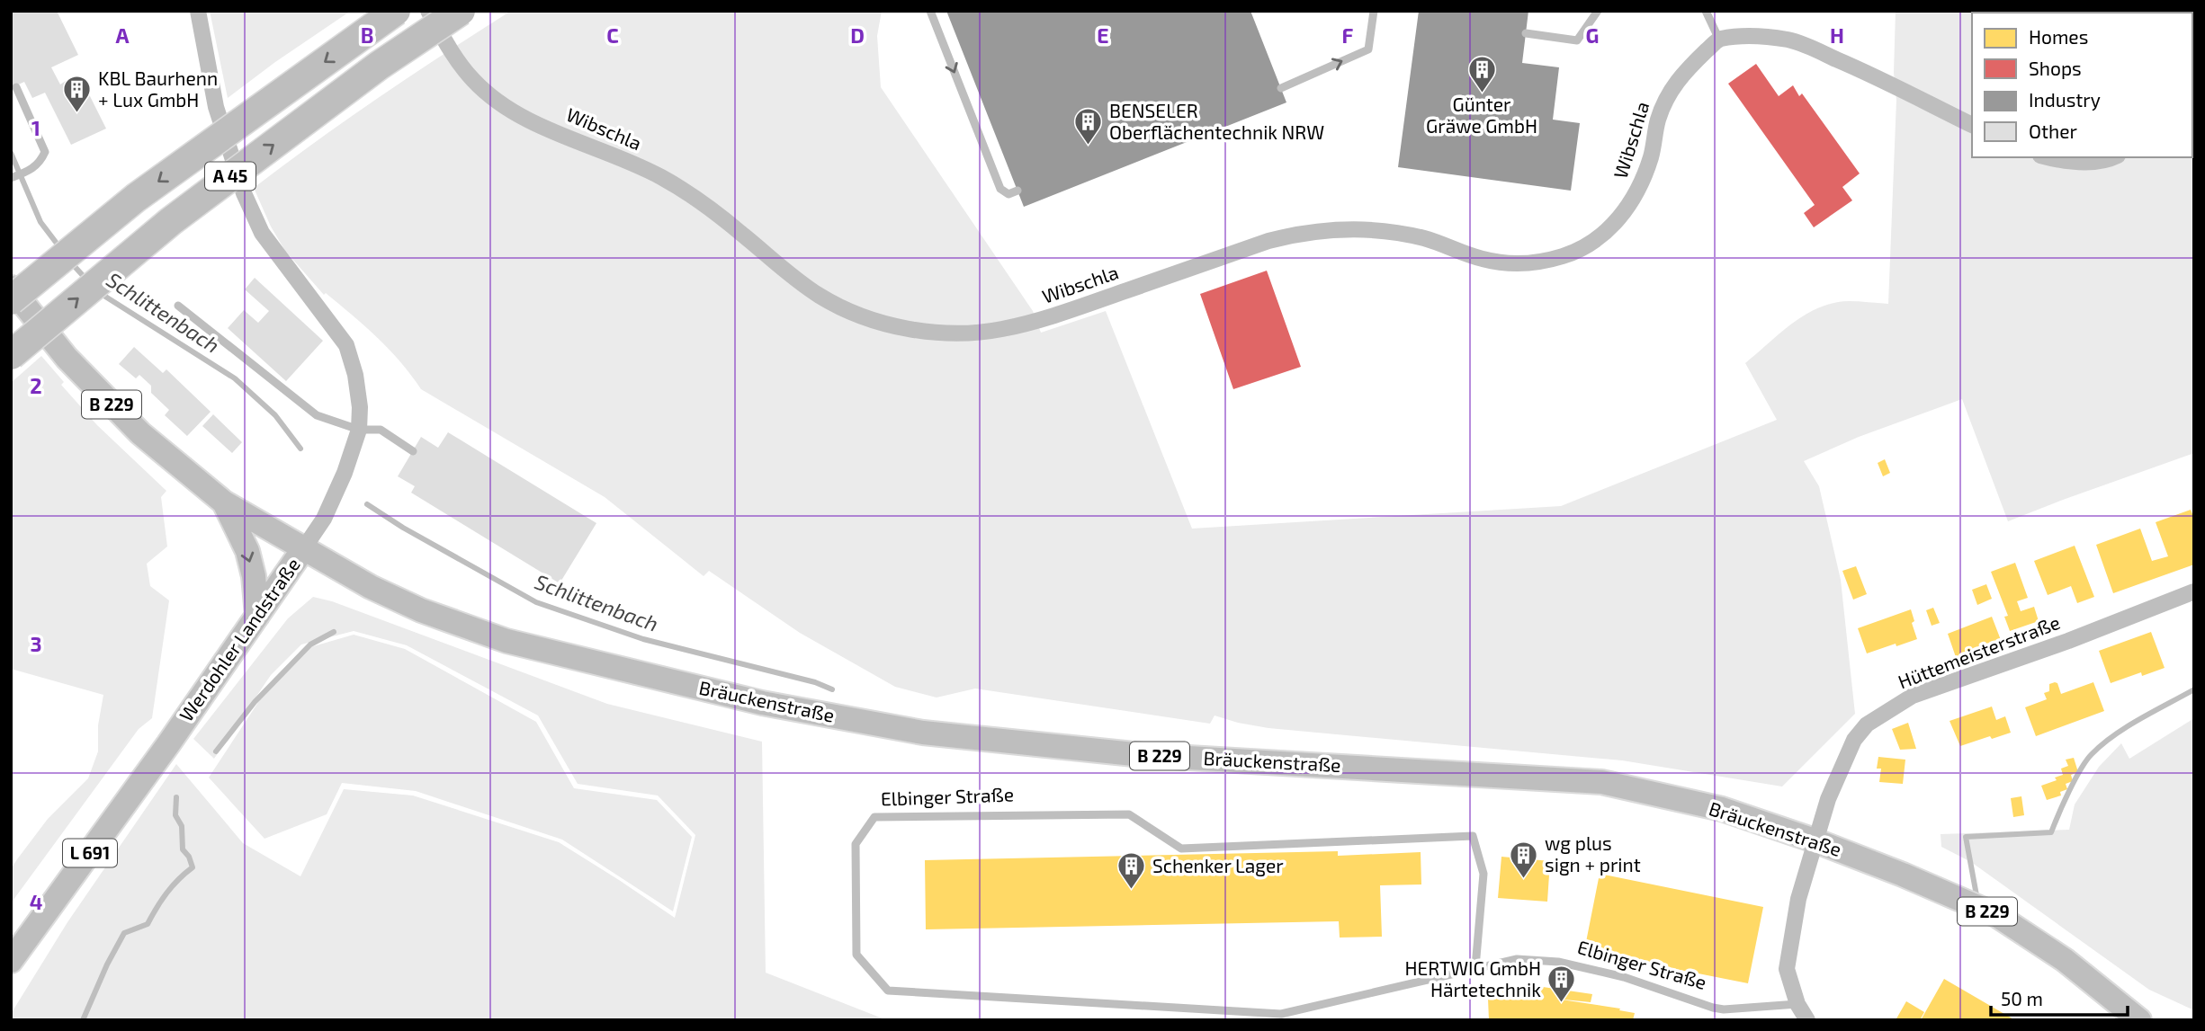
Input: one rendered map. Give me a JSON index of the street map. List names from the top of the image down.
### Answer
{
  "streets": {
    "highway": ["A 45"],
    "main road": [
      "B 229",
      "Werdohler Landstraße",
      "Bräuckenstraße",
      "L 691"
    ],
    "street": ["Wibschla", "Hüttemeisterstraße"],
    "lane": ["Elbinger Straße"]
  },
  "crossings": [
    ["B 229", "Werdohler Landstraße"],
    ["Werdohler Landstraße", "Bräuckenstraße"],
    ["Hüttemeisterstraße", "Bräuckenstraße"]
  ],
  "water": ["Schlittenbach"],
  "places": {
    "building": [
      "Günter Gräwe GmbH",
      "KBL Baurhenn + Lux GmbH",
      "BENSELER Oberflächentechnik NRW",
      "wg plus sign + print",
      "Schenker Lager",
      "HERTWIG GmbH Härtetechnik"
    ]
  },
  "legend": [
    "Homes",
    "Shops",
    "Industry",
    "Other"
  ],
  "scale_bar": "50 m",
  "grid": {
    "columns": [
      "A",
      "B",
      "C",
      "D",
      "E",
      "F",
      "G",
      "H"
    ],
    "rows": [
      "1",
      "2",
      "3",
      "4"
    ]
  }
}
